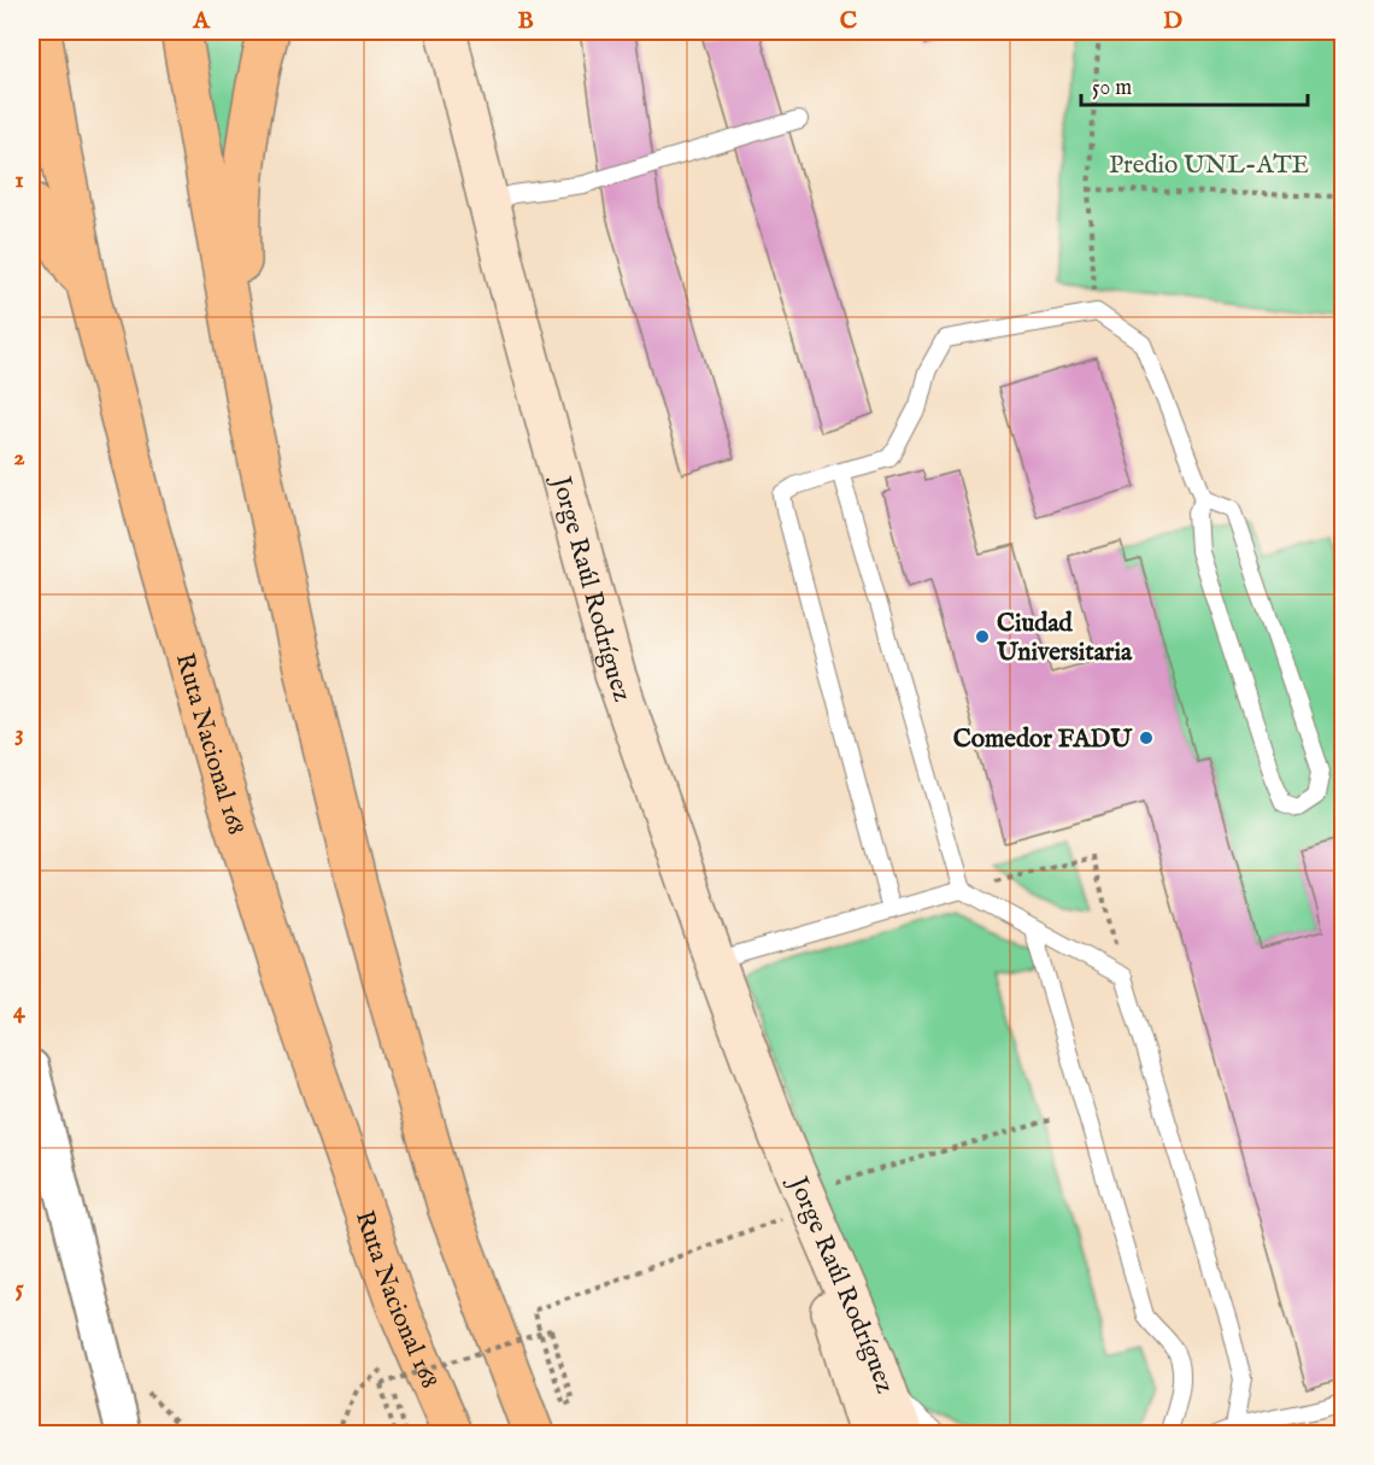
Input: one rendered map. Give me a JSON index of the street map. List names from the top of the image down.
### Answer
{
  "streets": {
    "highway": ["Ruta Nacional 168"],
    "main road": ["Jorge Raúl Rodríguez"]
  },
  "parks": ["Predio UNL-ATE"],
  "places": ["Ciudad Universitaria", "Comedor FADU"],
  "scale_bar": "50 m",
  "grid": {
    "columns": [
      "A",
      "B",
      "C",
      "D"
    ],
    "rows": [
      "1",
      "2",
      "3",
      "4",
      "5"
    ]
  }
}
